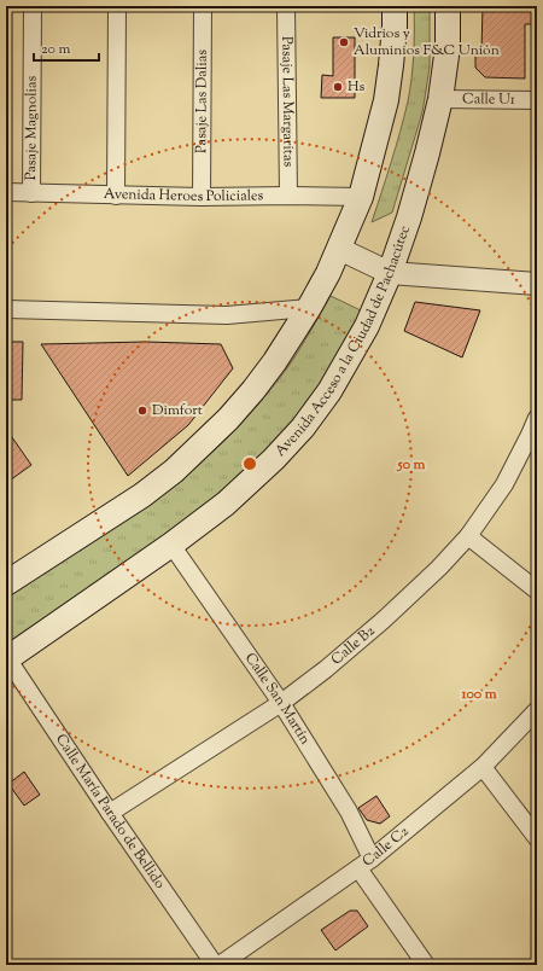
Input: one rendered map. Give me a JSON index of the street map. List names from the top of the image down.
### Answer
{
  "streets": {
    "main road": ["Avenida Acceso a la Ciudad de Pachacútec"],
    "street": [
      "Calle U1",
      "Pasaje Las Dalias",
      "Pasaje Las Margaritas",
      "Pasaje Magnolias",
      "Avenida Heroes Policiales",
      "Calle B2",
      "Calle San Martín",
      "Calle María Parado de Bellido",
      "Calle C2"
    ]
  },
  "crossings": [
    ["Calle U1", "Avenida Acceso a la Ciudad de Pachacútec"],
    ["Pasaje Las Dalias", "Avenida Heroes Policiales"],
    ["Pasaje Las Margaritas", "Avenida Heroes Policiales"],
    ["Pasaje Magnolias", "Avenida Heroes Policiales"],
    ["Avenida Acceso a la Ciudad de Pachacútec", "Calle San Martín"],
    ["Avenida Acceso a la Ciudad de Pachacútec", "Calle María Parado de Bellido"],
    ["Calle B2", "Calle San Martín"],
    ["Calle B2", "Calle María Parado de Bellido"],
    ["Calle San Martín", "Calle C2"]
  ],
  "places": ["Vidrios y Aluminios F&C Unión", "Hs", "Dimfort"],
  "scale_bar": "20 m",
  "rings": ["50 m", "100 m"]
}
